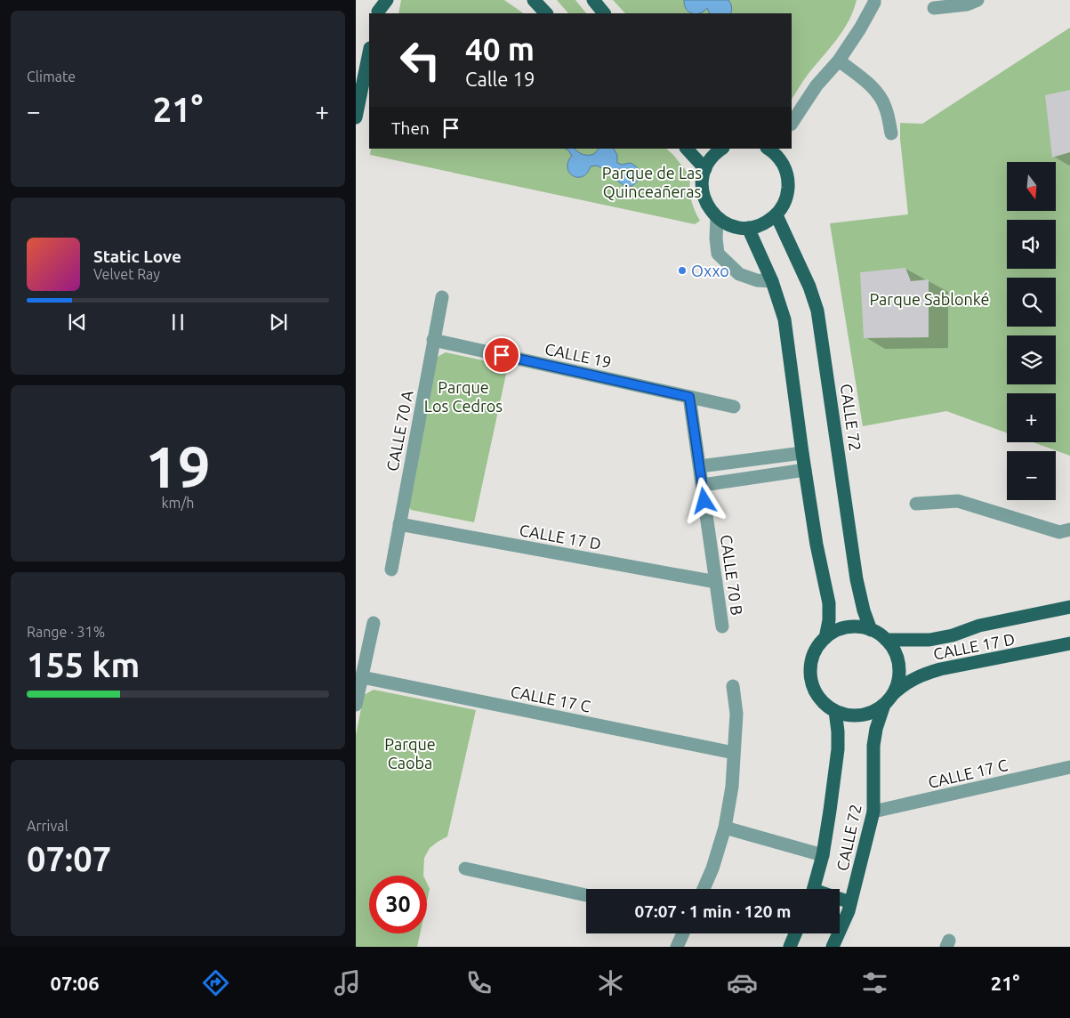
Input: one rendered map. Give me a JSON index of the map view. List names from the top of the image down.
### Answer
{
  "streets": {
    "main road": ["CALLE 72", "CALLE 17 D"],
    "street": [
      "CALLE 19",
      "CALLE 70 A",
      "CALLE 70 B",
      "CALLE 17 C"
    ]
  },
  "crossings": [
    ["CALLE 19", "CALLE 70 A"],
    ["CALLE 19", "CALLE 70 B"],
    ["CALLE 72", "CALLE 17 D"],
    ["CALLE 72", "CALLE 17 C"],
    ["CALLE 70 A", "CALLE 17 D"],
    ["CALLE 17 D", "CALLE 70 B"]
  ],
  "parks": [
    "Parque de Las Quinceañeras",
    "Parque Sablonké",
    "Parque Los Cedros",
    "Parque Caoba"
  ],
  "places": ["Oxxo"],
  "north": "bottom",
  "page": {
    "tile": [
      "Climate",
      ["19", "km/h"],
      ["Range · 31%", "155 km"],
      ["Arrival", "07:07"]
    ],
    "turn": ["40 m", "Calle 19"],
    "heat": ["−", "21°", "+"],
    "then": "Then",
    "map_buttons": ["+", "−"],
    "song": ["Static Love", "Velvet Ray"],
    "limit": "30",
    "trip": "07:07 · 1 min · 120 m",
    "tabs": ["07:06", "21°"]
  }
}
